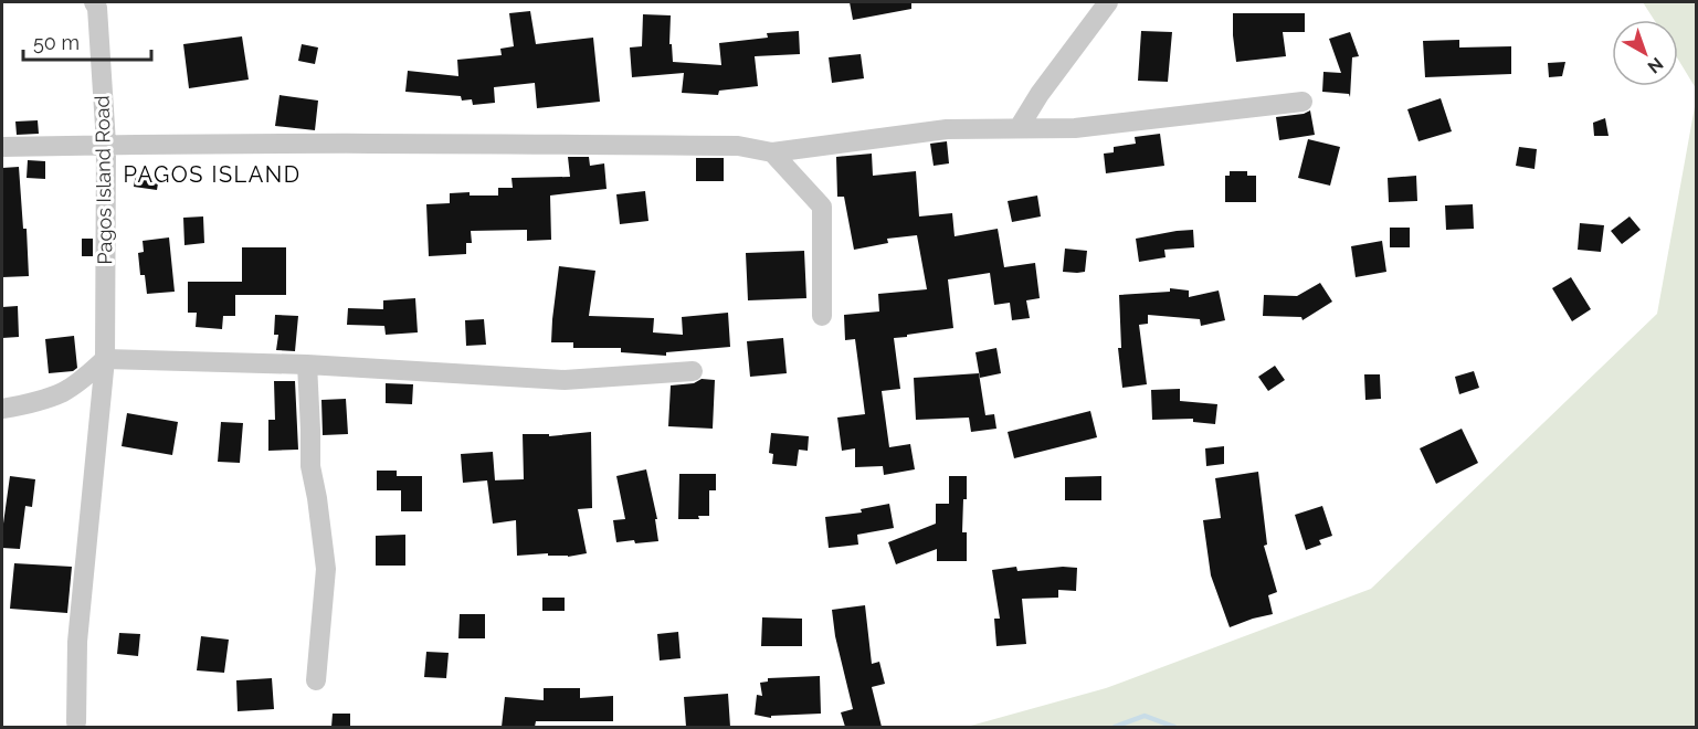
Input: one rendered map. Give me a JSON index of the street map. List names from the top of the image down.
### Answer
{
  "streets": {
    "street": ["Pagos Island Road"]
  },
  "districts": ["PAGOS ISLAND"],
  "scale_bar": "50 m",
  "north": "bottom right"
}
